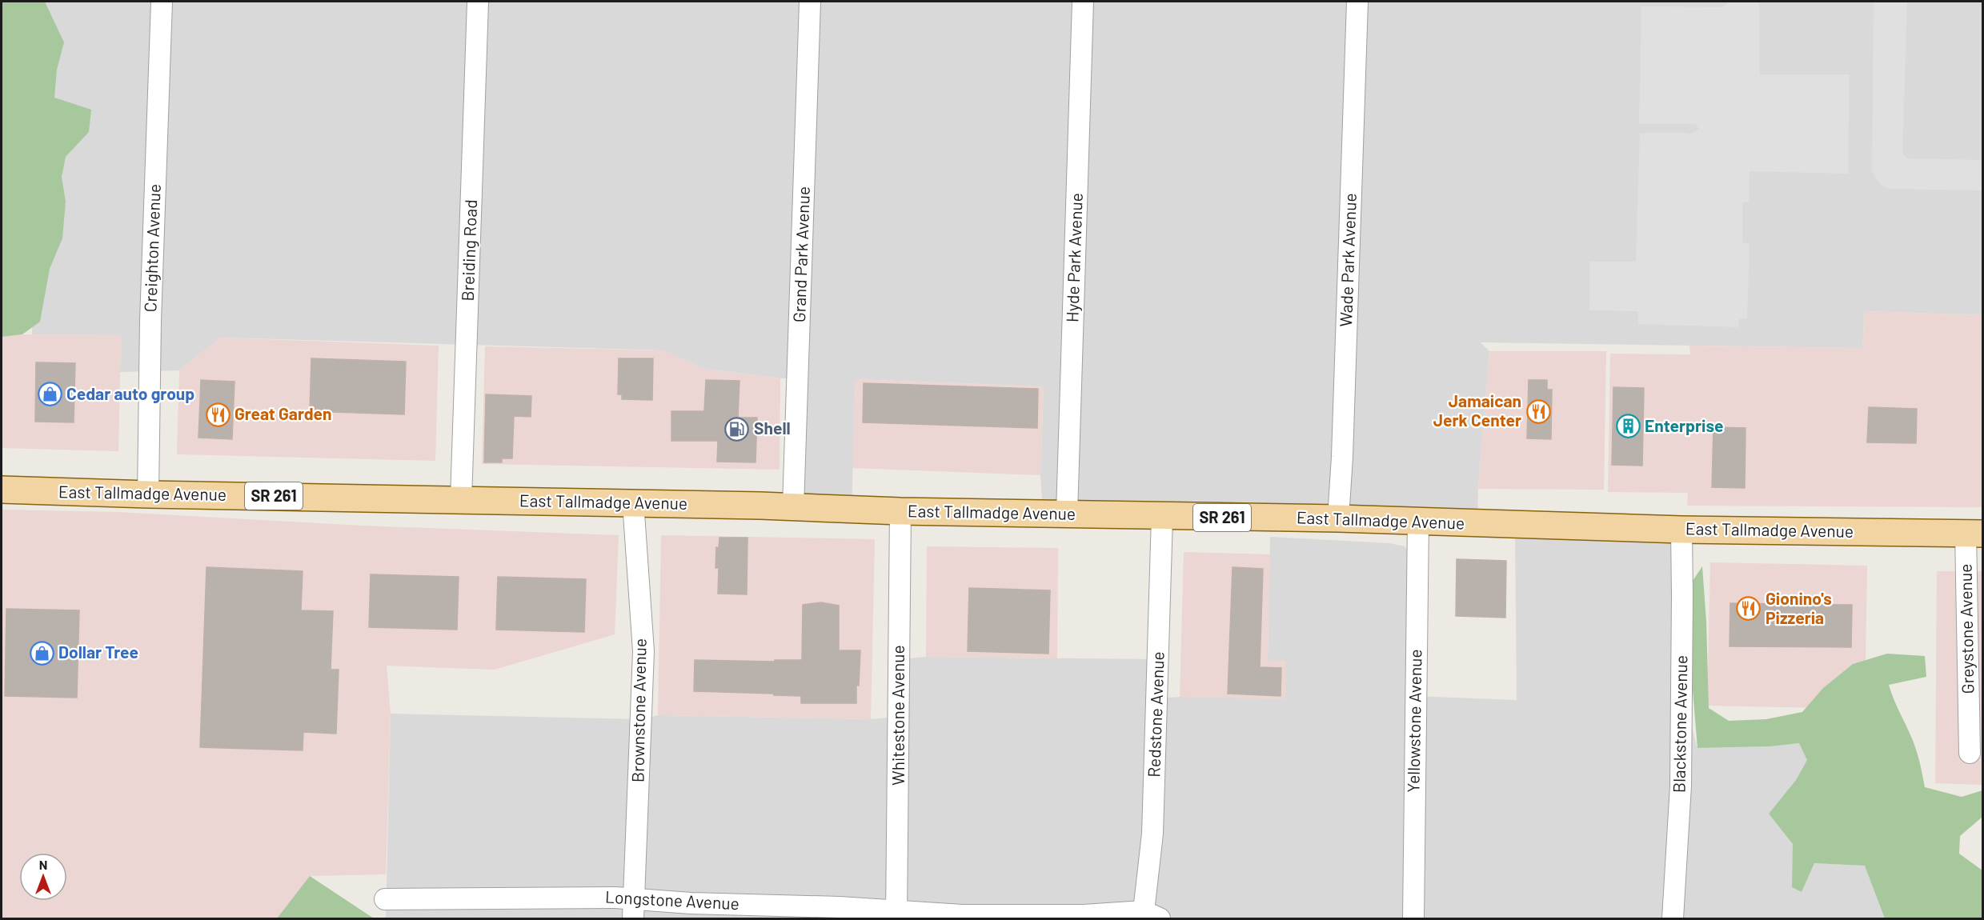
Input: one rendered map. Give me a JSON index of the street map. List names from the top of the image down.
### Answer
{
  "streets": {
    "main road": ["East Tallmadge Avenue", "SR 261"],
    "street": [
      "Creighton Avenue",
      "Breiding Road",
      "Grand Park Avenue",
      "Hyde Park Avenue",
      "Wade Park Avenue",
      "Greystone Avenue",
      "Brownstone Avenue",
      "Redstone Avenue",
      "Whitestone Avenue",
      "Yellowstone Avenue",
      "Blackstone Avenue",
      "Longstone Avenue"
    ]
  },
  "crossings": [
    ["Creighton Avenue", "East Tallmadge Avenue"],
    ["Breiding Road", "East Tallmadge Avenue"],
    ["Grand Park Avenue", "East Tallmadge Avenue"],
    ["Hyde Park Avenue", "East Tallmadge Avenue"],
    ["Wade Park Avenue", "East Tallmadge Avenue"],
    ["East Tallmadge Avenue", "Greystone Avenue"],
    ["East Tallmadge Avenue", "Brownstone Avenue"],
    ["East Tallmadge Avenue", "Redstone Avenue"],
    ["East Tallmadge Avenue", "Whitestone Avenue"],
    ["East Tallmadge Avenue", "Yellowstone Avenue"],
    ["East Tallmadge Avenue", "Blackstone Avenue"],
    ["Brownstone Avenue", "Longstone Avenue"],
    ["Redstone Avenue", "Longstone Avenue"],
    ["Whitestone Avenue", "Longstone Avenue"]
  ],
  "places": {
    "shop": ["Cedar auto group", "Dollar Tree"],
    "restaurant": ["Jamaican Jerk Center", "Great Garden", "Gionino's Pizzeria"],
    "building": ["Enterprise"],
    "fuel station": ["Shell"]
  },
  "north": "top"
}
